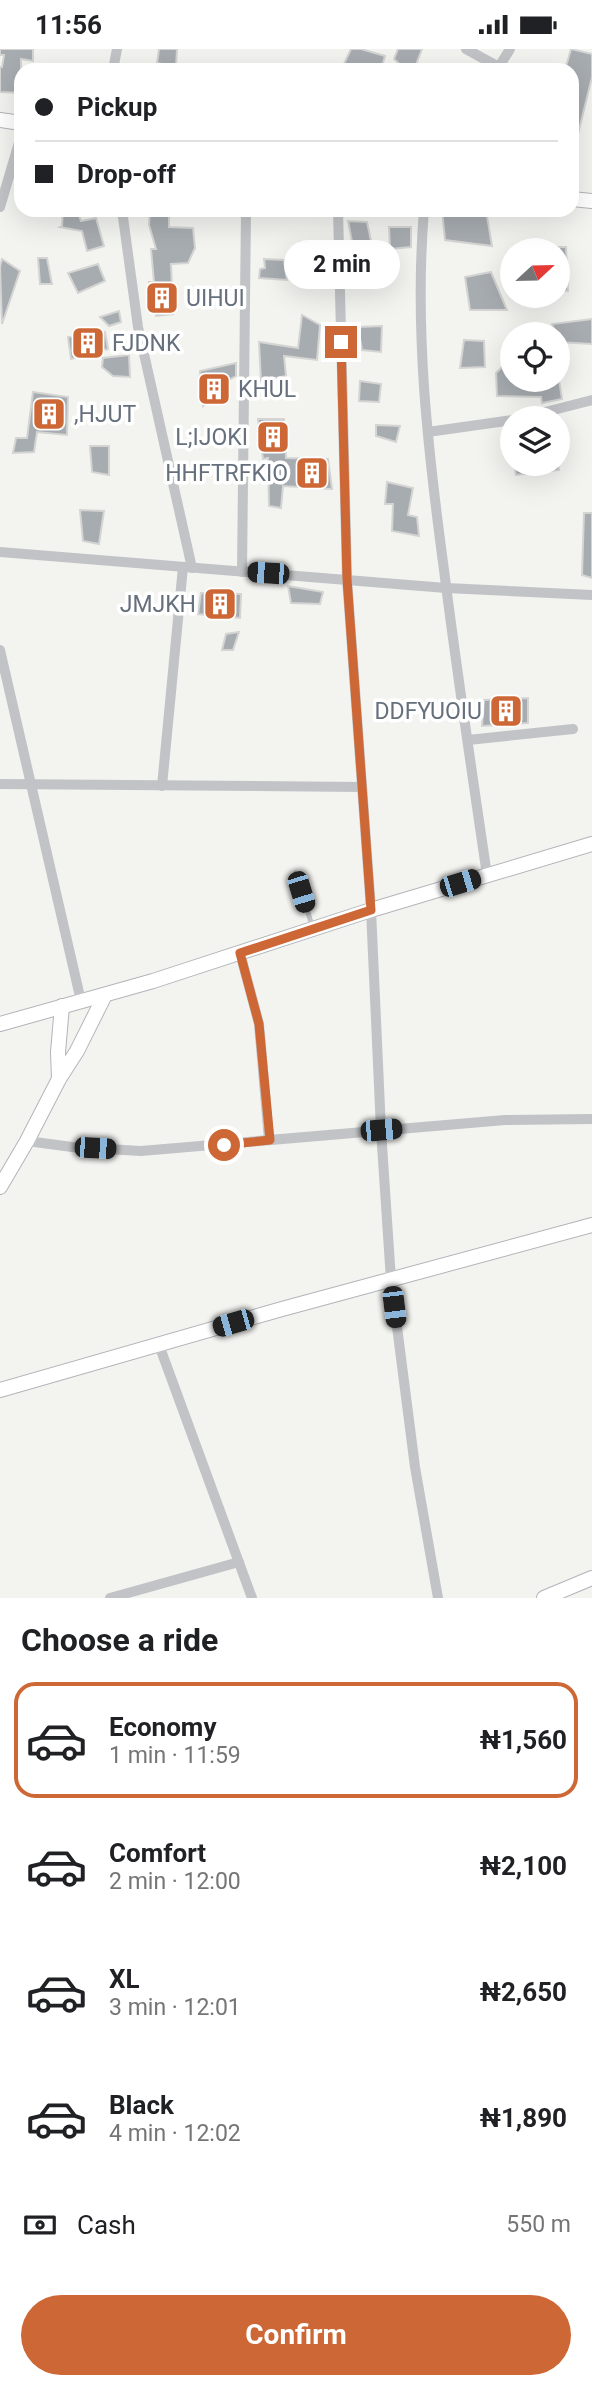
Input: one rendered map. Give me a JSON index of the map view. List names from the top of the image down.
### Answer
{
  "places": {
    "building": [
      "UIHUI",
      "FJDNK",
      "KHUL",
      ",HJUT",
      "L;IJOKI",
      "HHFTRFKIO",
      "JMJKH",
      "DDFYUOIU"
    ]
  },
  "north": "right",
  "page": {
    "status": "11:56",
    "banner": ["Pickup", "Drop-off"],
    "bubble": "2 min",
    "heading": "Choose a ride",
    "list": [
      {
        "name": "Economy",
        "note": "1 min · 11:59",
        "value": "₦1,560"
      },
      {
        "name": "Comfort",
        "note": "2 min · 12:00",
        "value": "₦2,100"
      },
      {
        "name": "XL",
        "note": "3 min · 12:01",
        "value": "₦2,650"
      },
      {
        "name": "Black",
        "note": "4 min · 12:02",
        "value": "₦1,890"
      }
    ],
    "pay": ["Cash", "550 m"],
    "buttons": "Confirm"
  }
}
